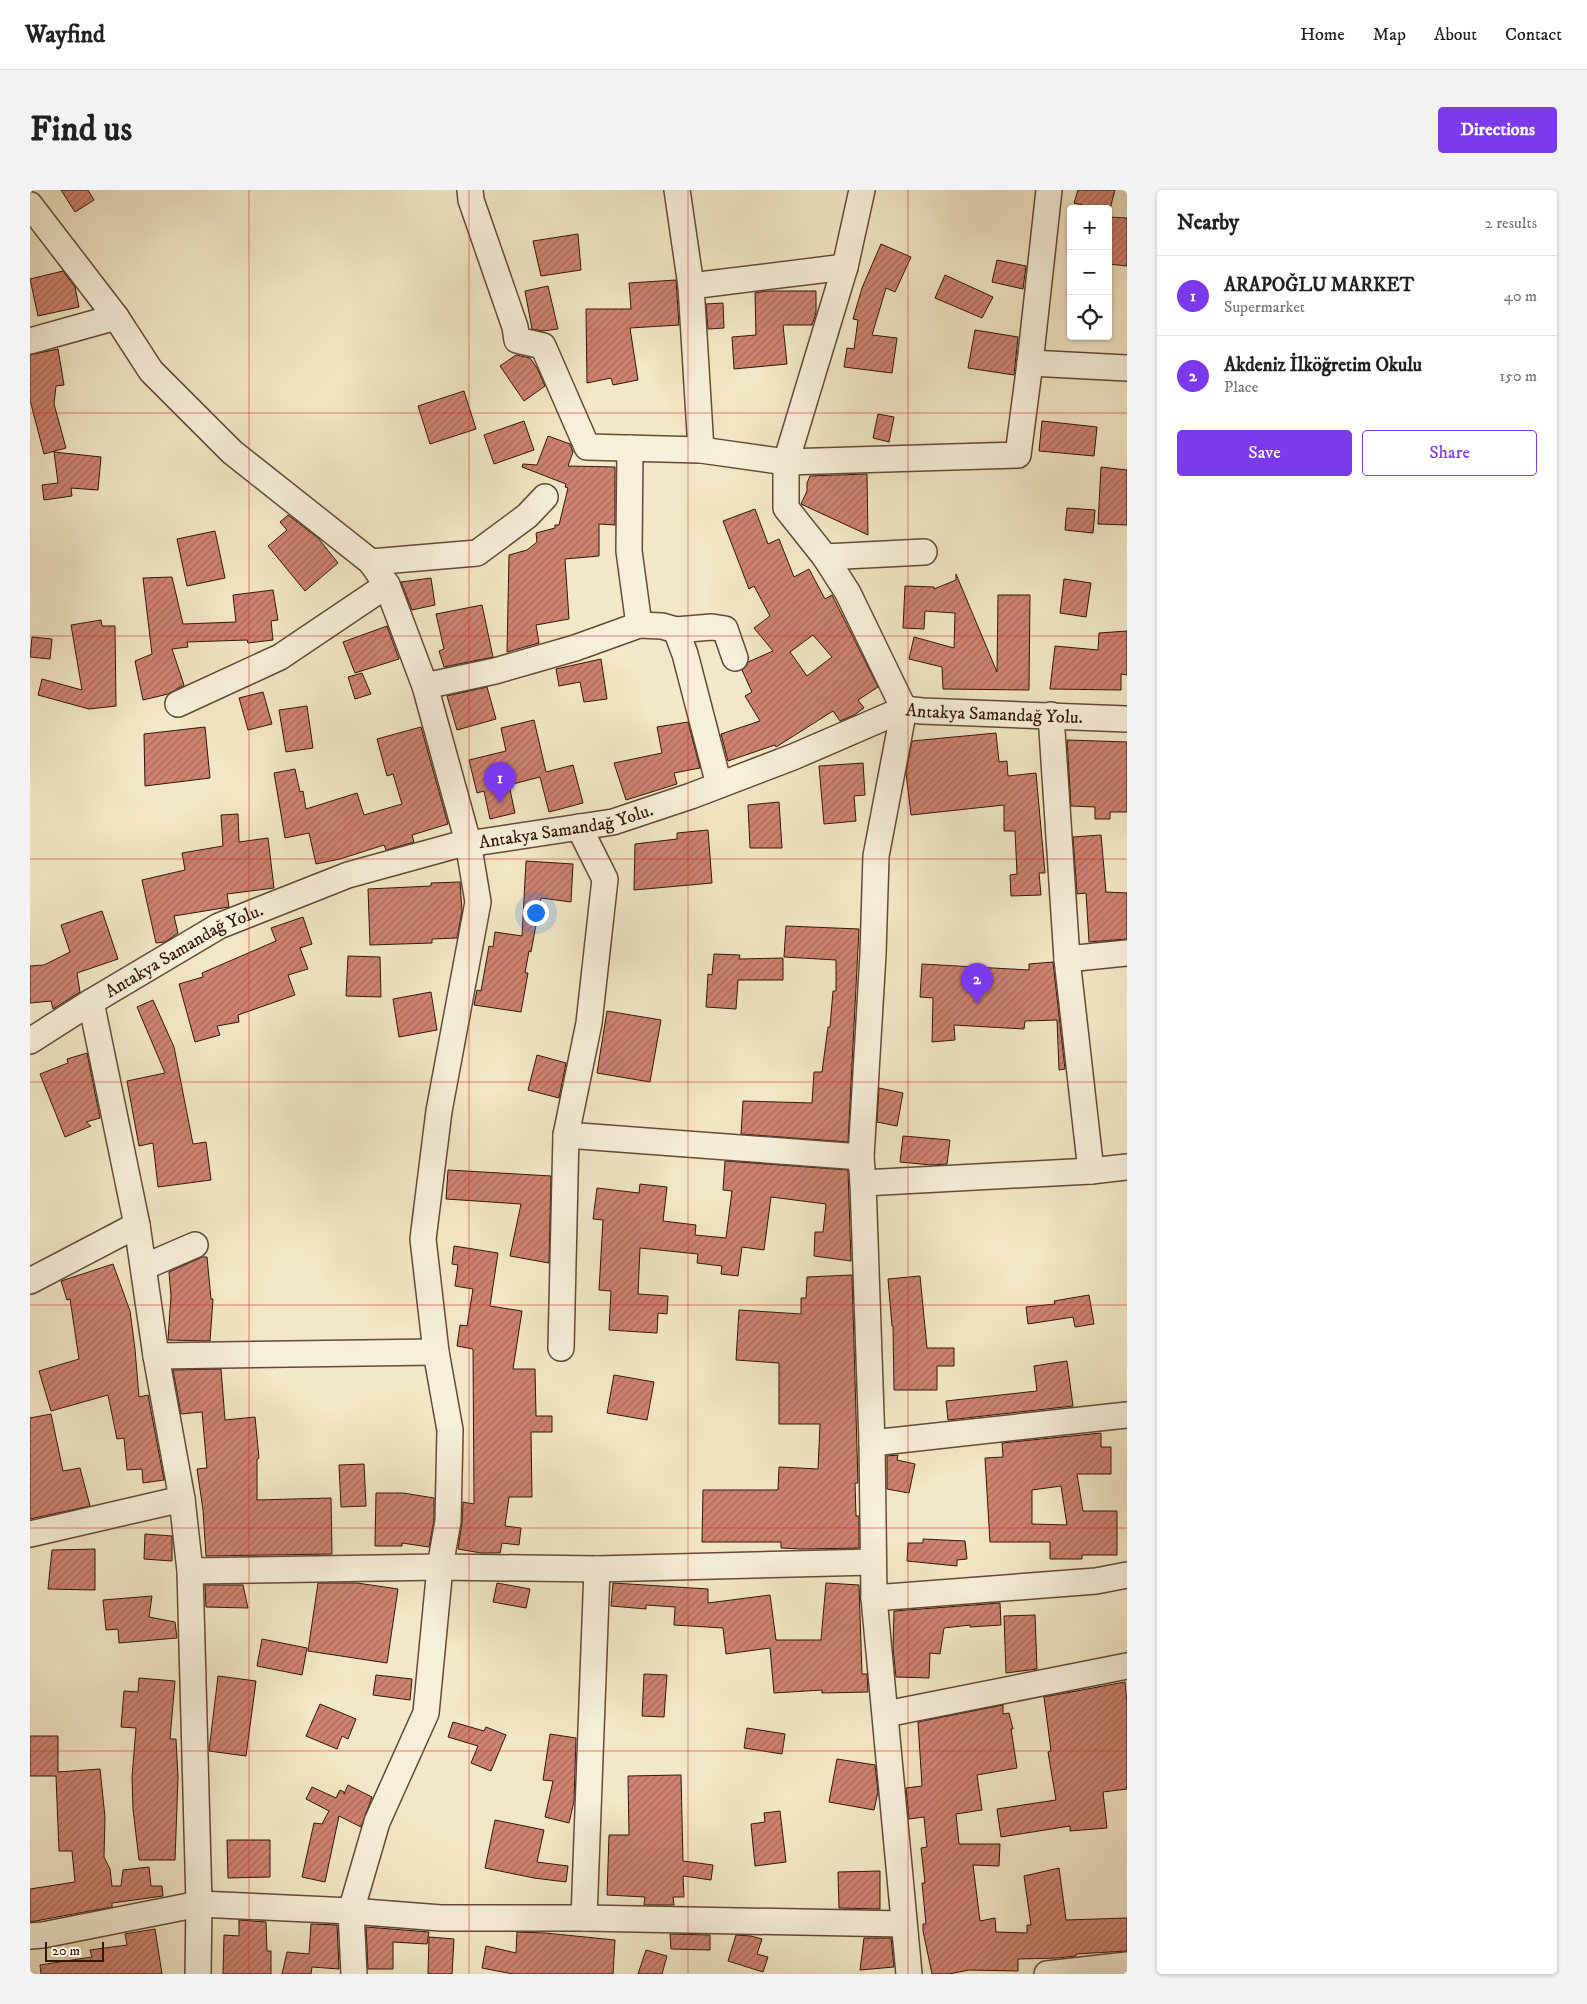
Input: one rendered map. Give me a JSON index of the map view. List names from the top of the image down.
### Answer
{
  "streets": {
    "street": ["Antakya Samandağ Yolu."]
  },
  "scale_bar": "20 m",
  "page": {
    "header": "Wayfind",
    "nav": [
      "Home",
      "Map",
      "About",
      "Contact"
    ],
    "buttons": [
      "Directions",
      ["Save", "Share"]
    ],
    "title": "Find us",
    "heading": ["Nearby", "2 results"],
    "map_buttons": ["+", "−"],
    "list": [
      {
        "mark": "1",
        "name": "ARAPOĞLU MARKET",
        "note": "Supermarket",
        "value": "40 m"
      },
      {
        "mark": "2",
        "name": "Akdeniz İlköğretim Okulu",
        "note": "Place",
        "value": "150 m"
      }
    ],
    "pins": ["1", "2"],
    "scale": "20 m"
  }
}
